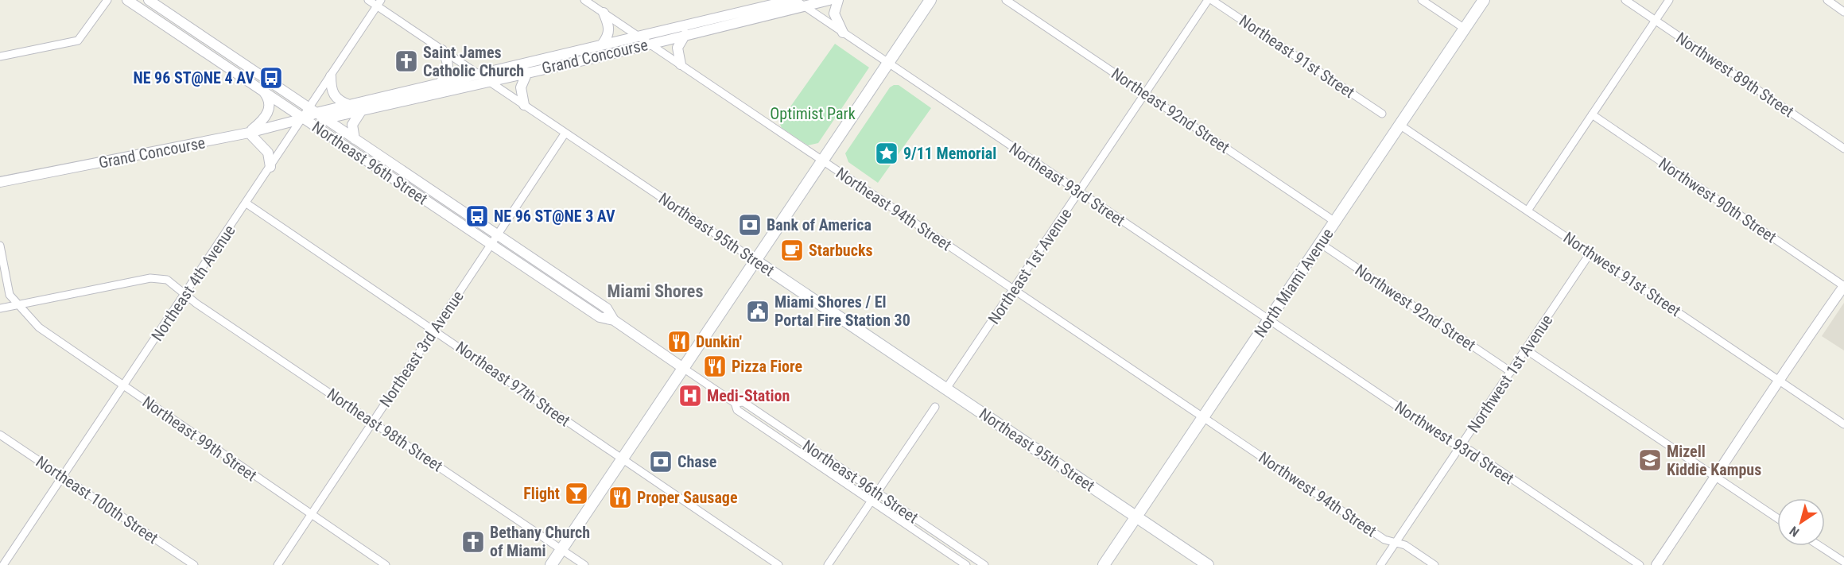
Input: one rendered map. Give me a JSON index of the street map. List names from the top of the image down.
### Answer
{
  "streets": {
    "main road": ["Northeast 95th Street", "North Miami Avenue"],
    "street": [
      "Grand Concourse",
      "Northeast 91st Street",
      "Northwest 89th Street",
      "Northeast 92nd Street",
      "Northeast 96th Street",
      "Northeast 93rd Street",
      "Northwest 90th Street",
      "Northeast 94th Street",
      "Northeast 1st Avenue",
      "Northwest 91st Street",
      "Northeast 4th Avenue",
      "Northwest 92nd Street",
      "Northeast 3rd Avenue",
      "Northwest 1st Avenue",
      "Northeast 97th Street",
      "Northeast 98th Street",
      "Northeast 99th Street",
      "Northwest 93rd Street",
      "Northwest 94th Street",
      "Northeast 100th Street"
    ]
  },
  "crossings": [
    ["Grand Concourse", "Northeast 96th Street"],
    ["Grand Concourse", "Northeast 93rd Street"],
    ["Grand Concourse", "Northeast 94th Street"],
    ["Grand Concourse", "Northeast 95th Street"],
    ["Grand Concourse", "Northeast 4th Avenue"],
    ["Northeast 92nd Street", "Northeast 1st Avenue"],
    ["Northeast 92nd Street", "North Miami Avenue"],
    ["Northeast 96th Street", "Northeast 4th Avenue"],
    ["Northeast 96th Street", "Northeast 3rd Avenue"],
    ["Northeast 93rd Street", "Northeast 1st Avenue"],
    ["Northeast 93rd Street", "North Miami Avenue"],
    ["Northeast 93rd Street", "Northwest 93rd Street"],
    ["Northeast 94th Street", "Northeast 1st Avenue"],
    ["Northeast 94th Street", "North Miami Avenue"],
    ["Northeast 94th Street", "Northwest 94th Street"],
    ["Northeast 95th Street", "Northeast 1st Avenue"],
    ["Northeast 95th Street", "North Miami Avenue"],
    ["Northeast 95th Street", "Northeast 3rd Avenue"],
    ["Northwest 91st Street", "North Miami Avenue"],
    ["Northwest 91st Street", "Northwest 1st Avenue"],
    ["Northeast 4th Avenue", "Northeast 97th Street"],
    ["Northeast 4th Avenue", "Northeast 98th Street"],
    ["Northeast 4th Avenue", "Northeast 99th Street"],
    ["Northeast 4th Avenue", "Northeast 100th Street"],
    ["North Miami Avenue", "Northwest 92nd Street"],
    ["North Miami Avenue", "Northwest 93rd Street"],
    ["North Miami Avenue", "Northwest 94th Street"],
    ["Northwest 92nd Street", "Northwest 1st Avenue"],
    ["Northeast 3rd Avenue", "Northeast 97th Street"],
    ["Northeast 3rd Avenue", "Northeast 98th Street"],
    ["Northeast 3rd Avenue", "Northeast 99th Street"],
    ["Northwest 1st Avenue", "Northwest 93rd Street"],
    ["Northwest 1st Avenue", "Northwest 94th Street"],
    ["Northeast 98th Street", "Northeast 99th Street"]
  ],
  "districts": ["Miami Shores"],
  "parks": ["Optimist Park"],
  "places": {
    "church": ["Saint James Catholic Church", "Bethany Church of Miami"],
    "bus stop": ["NE 96 ST@NE 4 AV", "NE 96 ST@NE 3 AV"],
    "place": ["9/11 Memorial"],
    "bank": ["Bank of America", "Chase"],
    "cafe": ["Starbucks"],
    "public building": ["Miami Shores / El Portal Fire Station 30"],
    "restaurant": ["Dunkin'", "Pizza Fiore", "Proper Sausage"],
    "hospital": ["Medi-Station"],
    "school or university": ["Mizell Kiddie Kampus"],
    "bar": ["Flight"]
  },
  "north": "bottom left"
}
